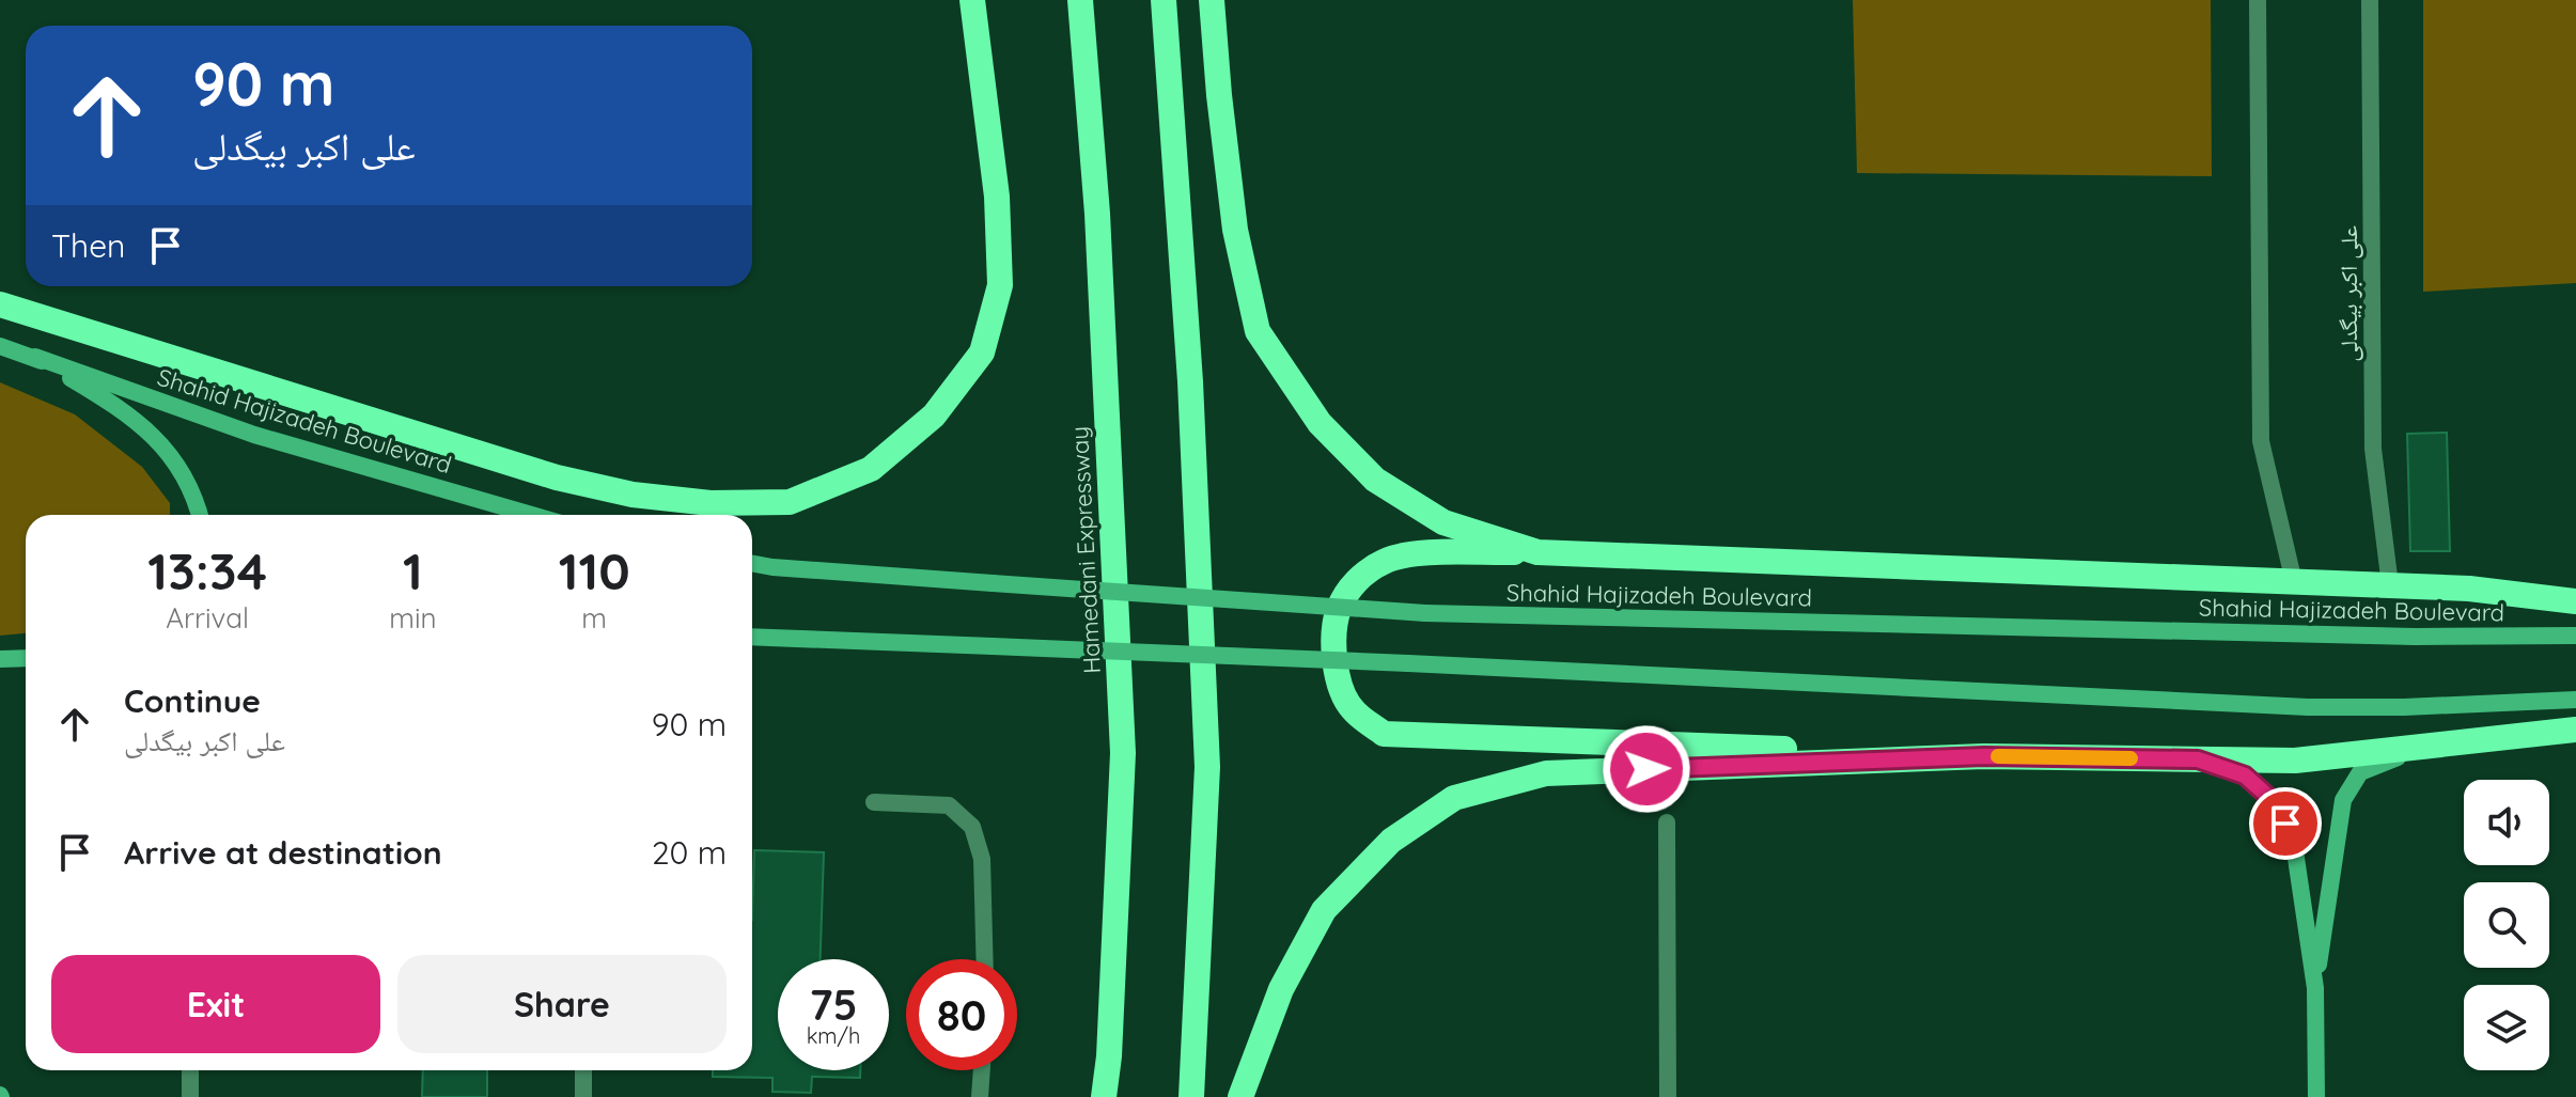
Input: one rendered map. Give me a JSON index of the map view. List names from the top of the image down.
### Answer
{
  "streets": {
    "highway": ["Hamedani Expressway"],
    "main road": ["Shahid Hajizadeh Boulevard"],
    "street": ["علی اکبر بیگدلی"]
  },
  "page": {
    "turn": ["90 m", "علی اکبر بیگدلی"],
    "then": "Then",
    "eta": [
      "13:34",
      "Arrival",
      "1",
      "min",
      "110",
      "m"
    ],
    "list": [
      {
        "name": "Continue",
        "note": "علی اکبر بیگدلی",
        "value": "90 m"
      },
      {
        "name": "Arrive at destination",
        "value": "20 m"
      }
    ],
    "buttons": ["Exit", "Share"],
    "speed": "75 km/h",
    "limit": "80"
  }
}
